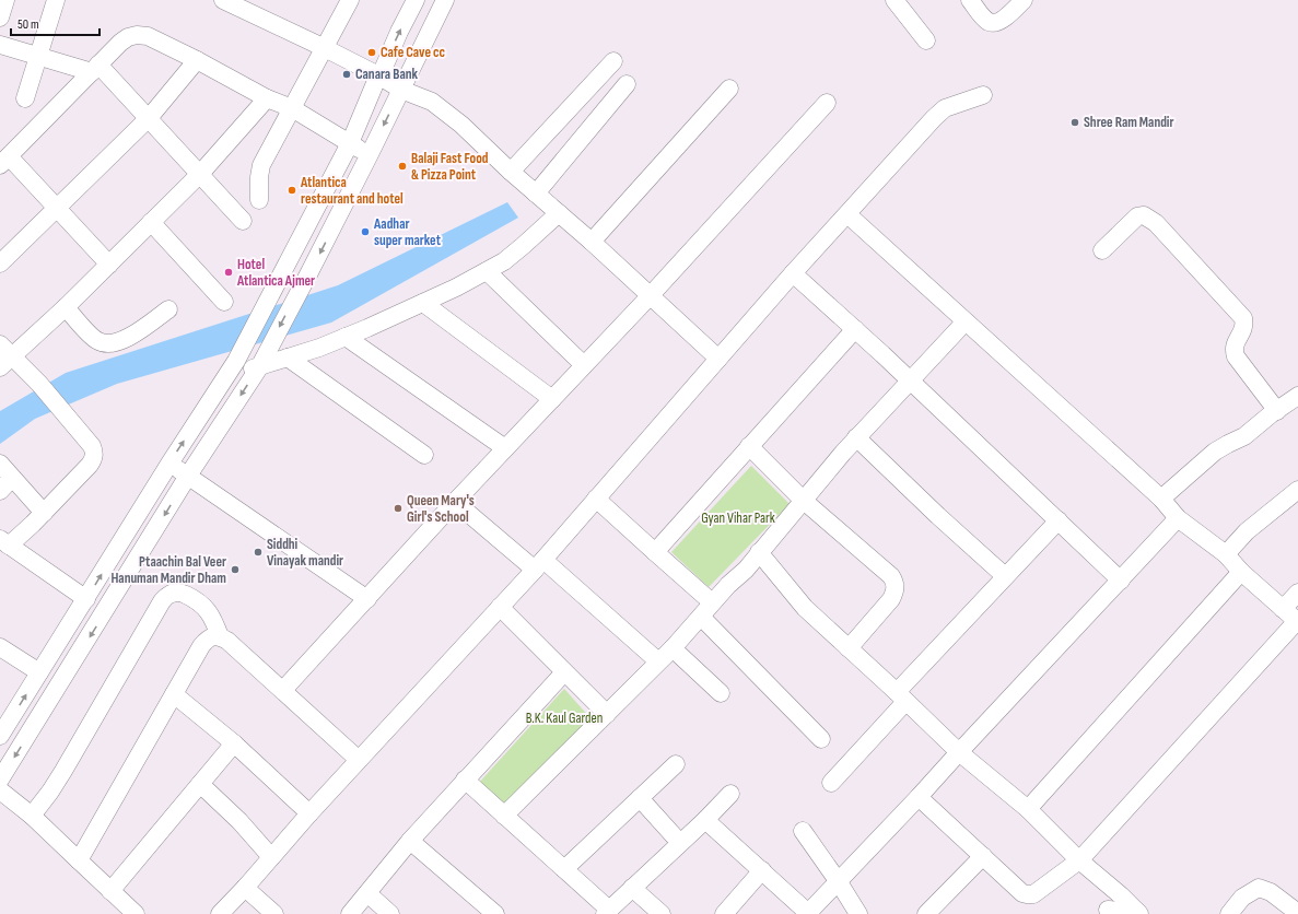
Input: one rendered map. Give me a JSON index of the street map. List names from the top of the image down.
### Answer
{
  "parks": ["Gyan Vihar Park", "B.K. Kaul Garden"],
  "places": [
    "Cafe Cave cc",
    "Canara Bank",
    "Shree Ram Mandir",
    "Balaji Fast Food & Pizza Point",
    "Atlantica restaurant and hotel",
    "Aadhar super market",
    "Hotel Atlantica Ajmer",
    "Queen Mary's Girl's School",
    "Siddhi Vinayak mandir",
    "Ptaachin Bal Veer Hanuman Mandir Dham"
  ],
  "scale_bar": "50 m"
}
